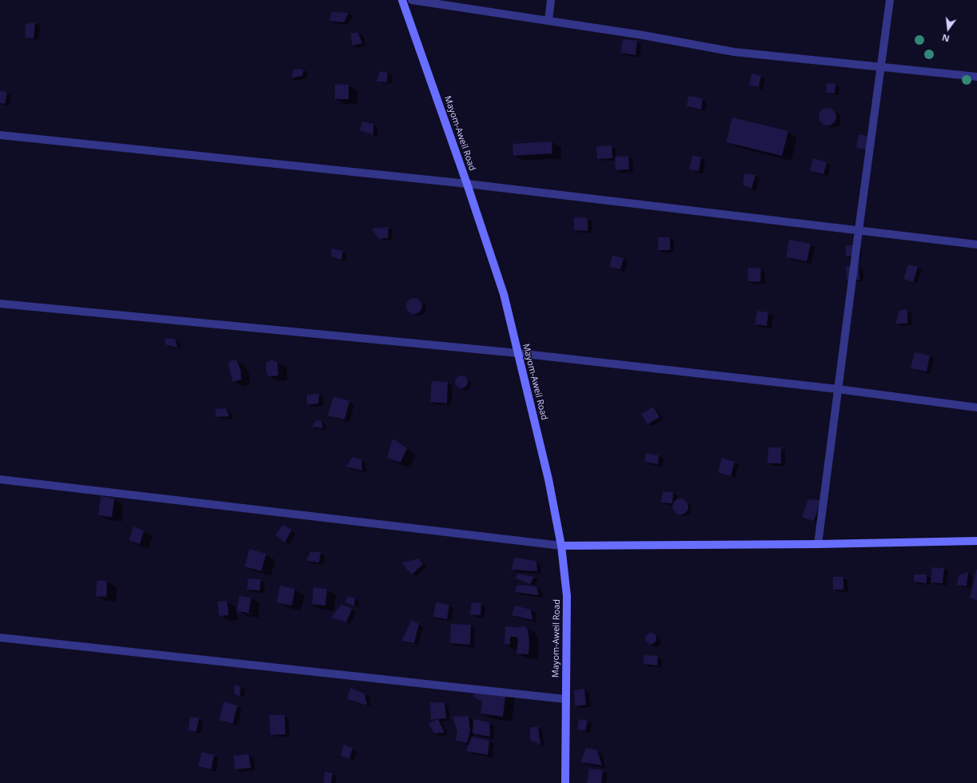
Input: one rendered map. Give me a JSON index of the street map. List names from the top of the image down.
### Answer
{
  "streets": {
    "main road": ["Mayom-Aweil Road"]
  },
  "north": "bottom"
}
